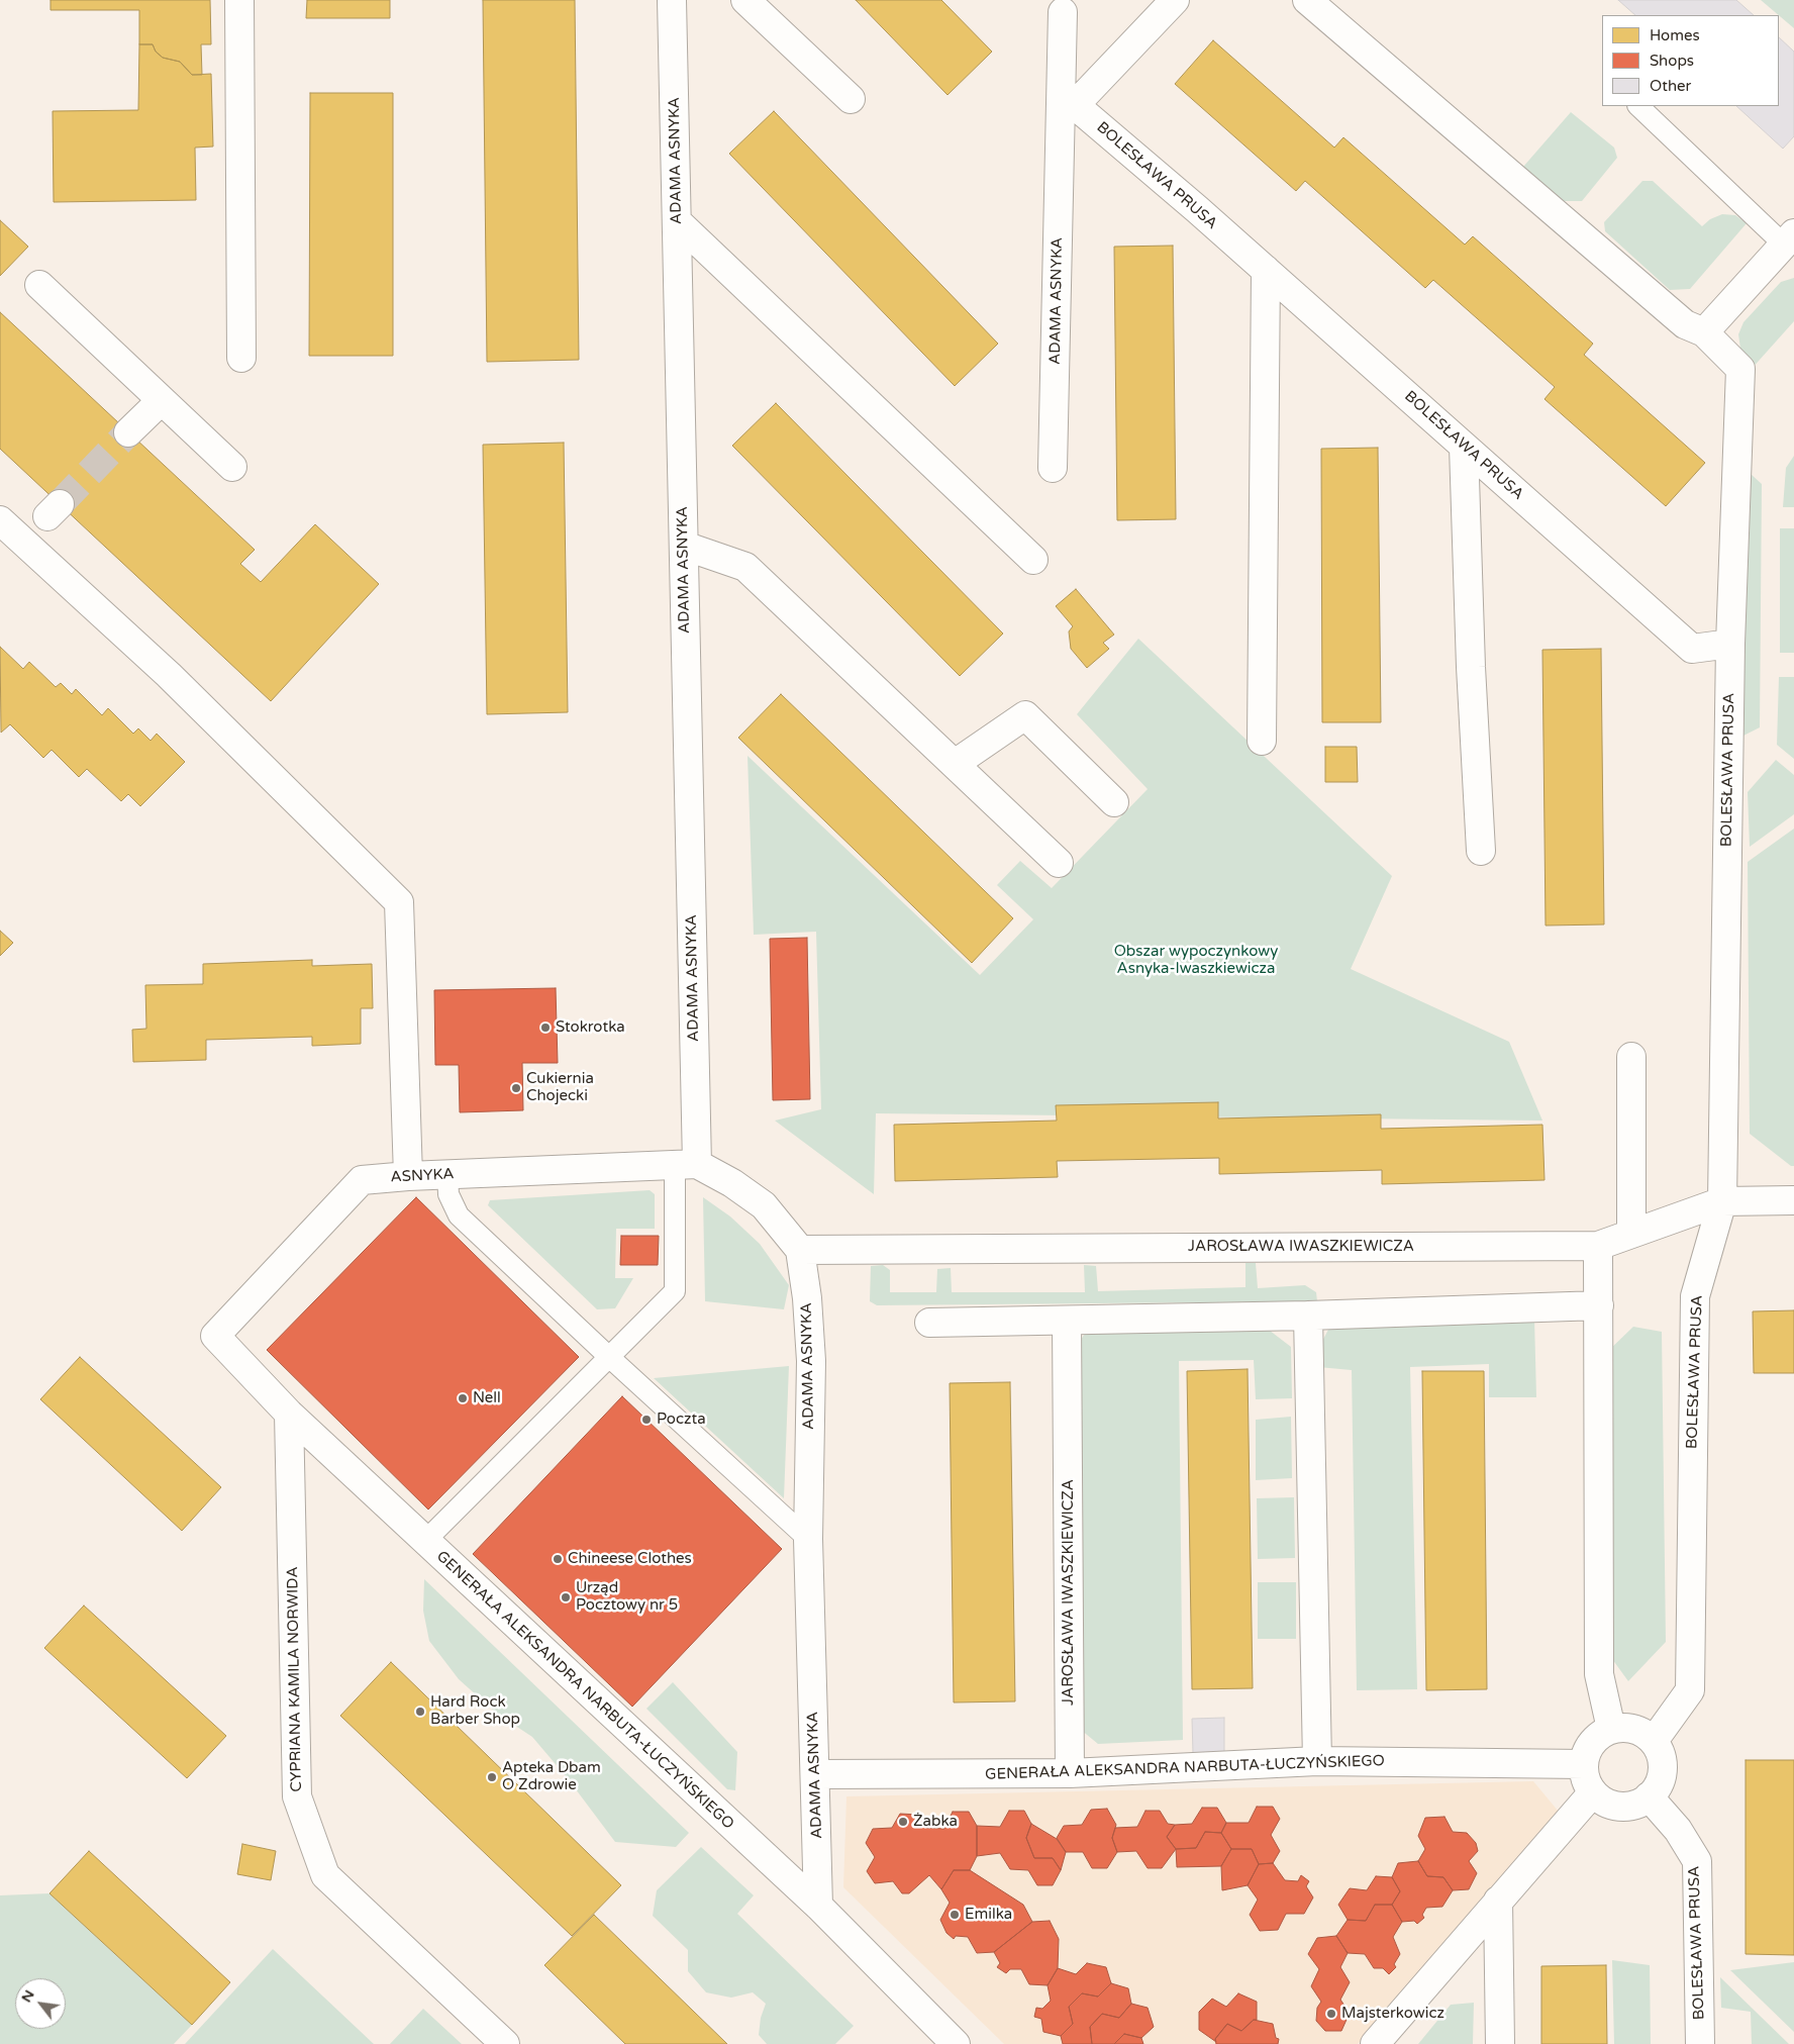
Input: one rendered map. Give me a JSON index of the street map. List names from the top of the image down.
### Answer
{
  "streets": {
    "street": [
      "ADAMA ASNYKA",
      "BOLESŁAWA PRUSA",
      "ASNYKA",
      "JAROSŁAWA IWASZKIEWICZA",
      "CYPRIANA KAMILA NORWIDA",
      "GENERAŁA ALEKSANDRA NARBUTA-ŁUCZYŃSKIEGO"
    ]
  },
  "crossings": [
    ["ADAMA ASNYKA", "BOLESŁAWA PRUSA"],
    ["ADAMA ASNYKA", "ASNYKA"],
    ["ADAMA ASNYKA", "JAROSŁAWA IWASZKIEWICZA"],
    ["ADAMA ASNYKA", "GENERAŁA ALEKSANDRA NARBUTA-ŁUCZYŃSKIEGO"],
    ["BOLESŁAWA PRUSA", "JAROSŁAWA IWASZKIEWICZA"],
    ["BOLESŁAWA PRUSA", "GENERAŁA ALEKSANDRA NARBUTA-ŁUCZYŃSKIEGO"],
    ["ASNYKA", "GENERAŁA ALEKSANDRA NARBUTA-ŁUCZYŃSKIEGO"],
    ["JAROSŁAWA IWASZKIEWICZA", "GENERAŁA ALEKSANDRA NARBUTA-ŁUCZYŃSKIEGO"],
    ["CYPRIANA KAMILA NORWIDA", "GENERAŁA ALEKSANDRA NARBUTA-ŁUCZYŃSKIEGO"]
  ],
  "parks": ["Obszar wypoczynkowy Asnyka-Iwaszkiewicza"],
  "places": [
    "Stokrotka",
    "Cukiernia Chojecki",
    "Nell",
    "Poczta",
    "Chineese Clothes",
    "Urząd Pocztowy nr 5",
    "Hard Rock Barber Shop",
    "Apteka Dbam O Zdrowie",
    "Żabka",
    "Emilka",
    "Majsterkowicz"
  ],
  "legend": ["Homes", "Shops", "Other"],
  "north": "top left"
}
